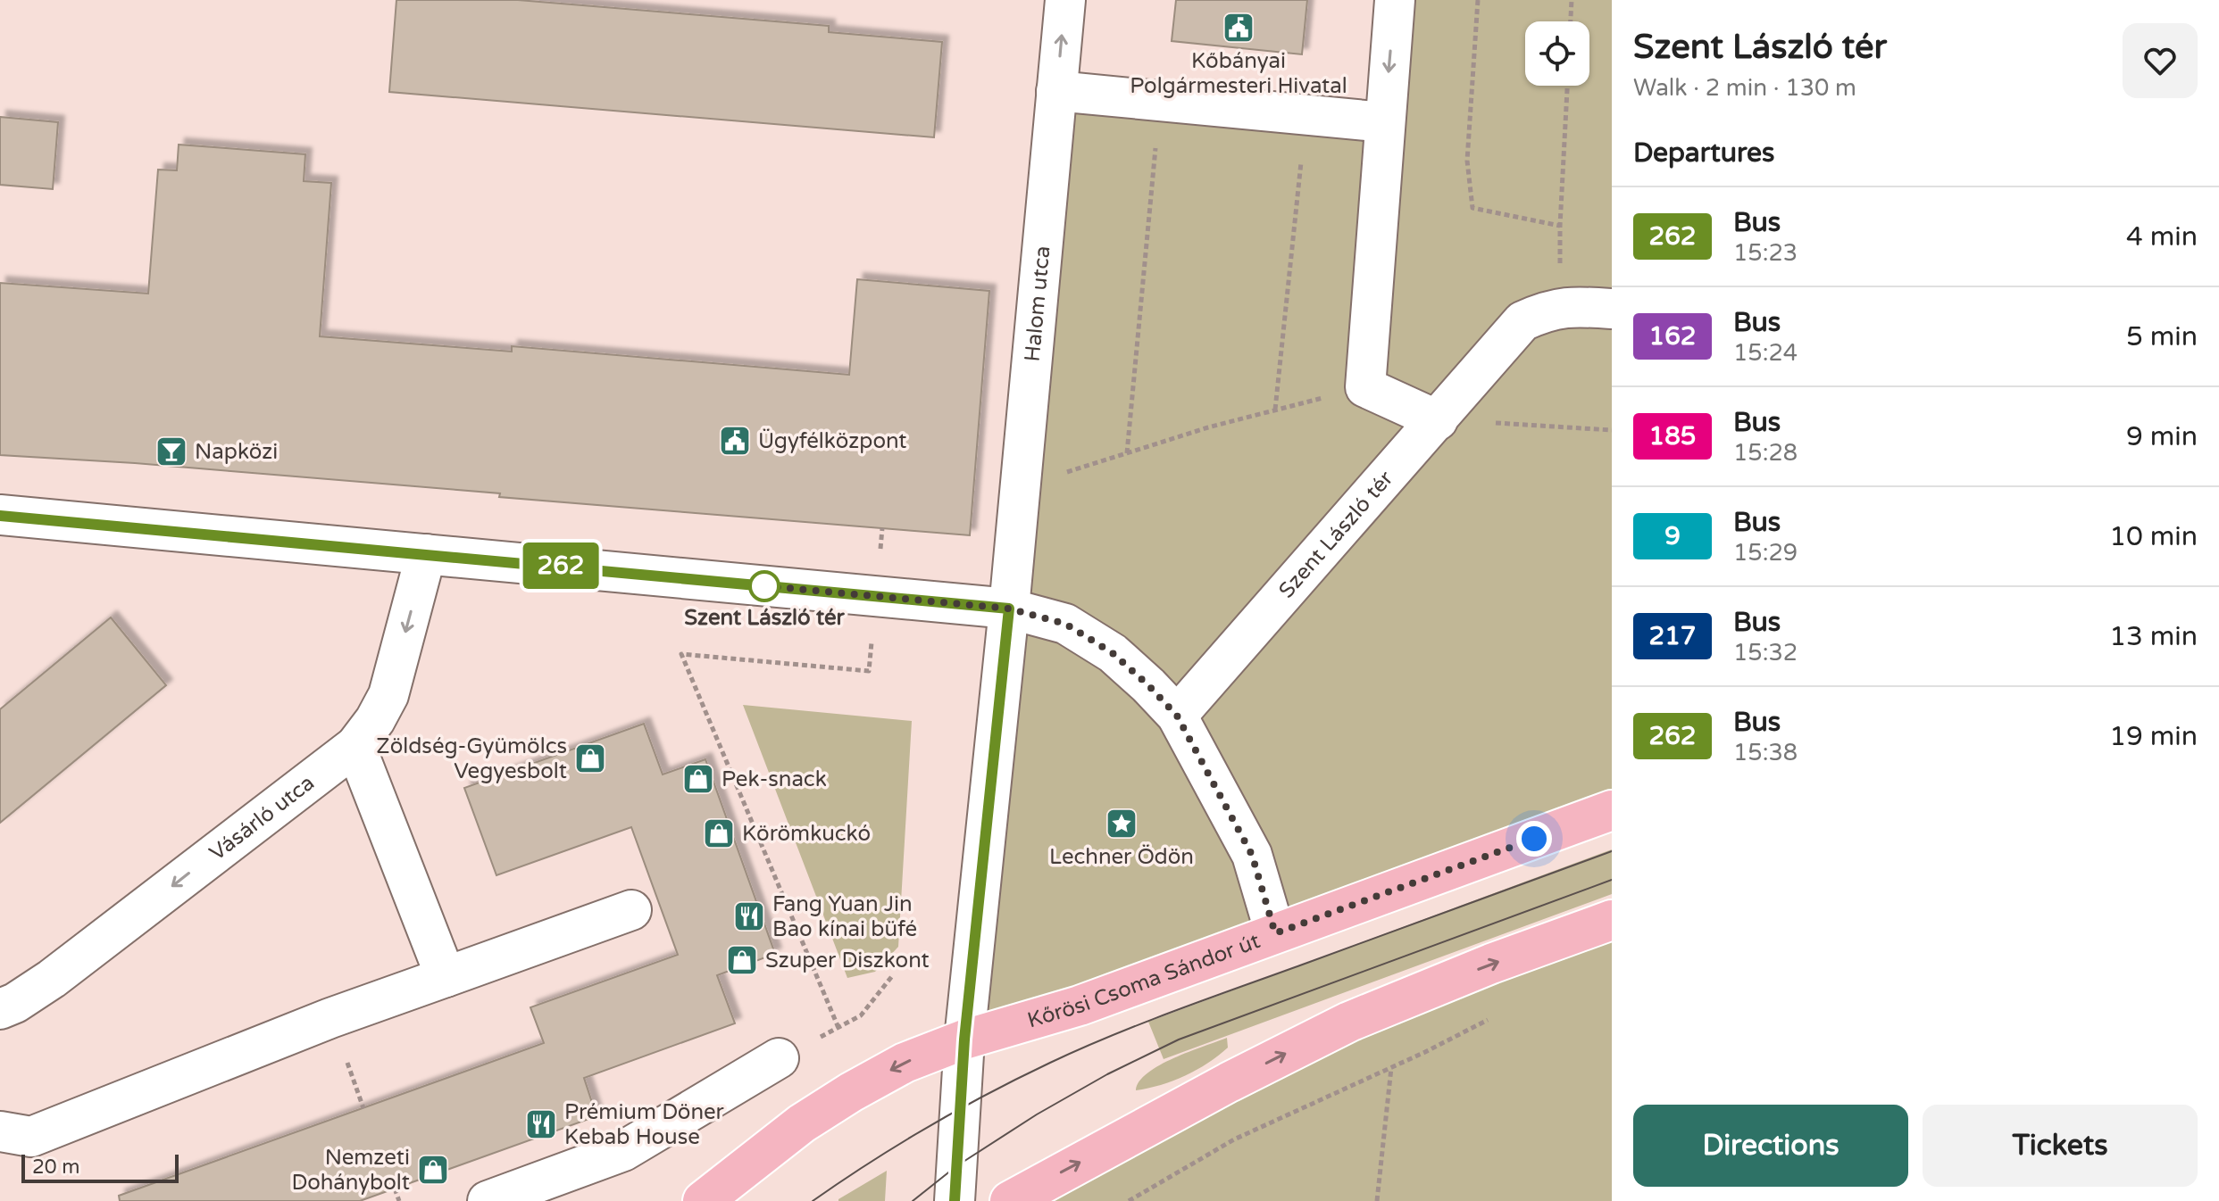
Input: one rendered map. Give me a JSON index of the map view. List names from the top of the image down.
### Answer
{
  "streets": {
    "main road": ["Kőrösi Csoma Sándor út"],
    "street": ["Halom utca", "Szent László tér", "Vásárló utca"]
  },
  "crossings": [
    ["Halom utca", "Kőrösi Csoma Sándor út"]
  ],
  "one_way": ["Vásárló utca"],
  "places": {
    "public building": ["Kőbányai Polgármesteri Hivatal", "Ügyfélközpont"],
    "bar": ["Napközi"],
    "other": ["Szent László tér"],
    "shop": [
      "Zöldség-Gyümölcs Vegyesbolt",
      "Pek-snack",
      "Körömkuckó",
      "Szuper Diszkont",
      "Nemzeti Dohánybolt"
    ],
    "place": ["Lechner Ödön"],
    "restaurant": ["Fang Yuan Jin Bao kínai büfé", "Prémium Döner Kebab House"]
  },
  "lines": ["bus line 262"],
  "scale_bar": "20 m",
  "page": {
    "on_map": "262",
    "heading": [
      ["Szent László tér", "Walk · 2 min · 130 m"],
      "Departures"
    ],
    "list": [
      {
        "mark": "262",
        "name": "Bus",
        "note": "15:23",
        "value": "4 min"
      },
      {
        "mark": "162",
        "name": "Bus",
        "note": "15:24",
        "value": "5 min"
      },
      {
        "mark": "185",
        "name": "Bus",
        "note": "15:28",
        "value": "9 min"
      },
      {
        "mark": "9",
        "name": "Bus",
        "note": "15:29",
        "value": "10 min"
      },
      {
        "mark": "217",
        "name": "Bus",
        "note": "15:32",
        "value": "13 min"
      },
      {
        "mark": "262",
        "name": "Bus",
        "note": "15:38",
        "value": "19 min"
      }
    ],
    "buttons": ["Directions", "Tickets"],
    "scale": "20 m"
  }
}
